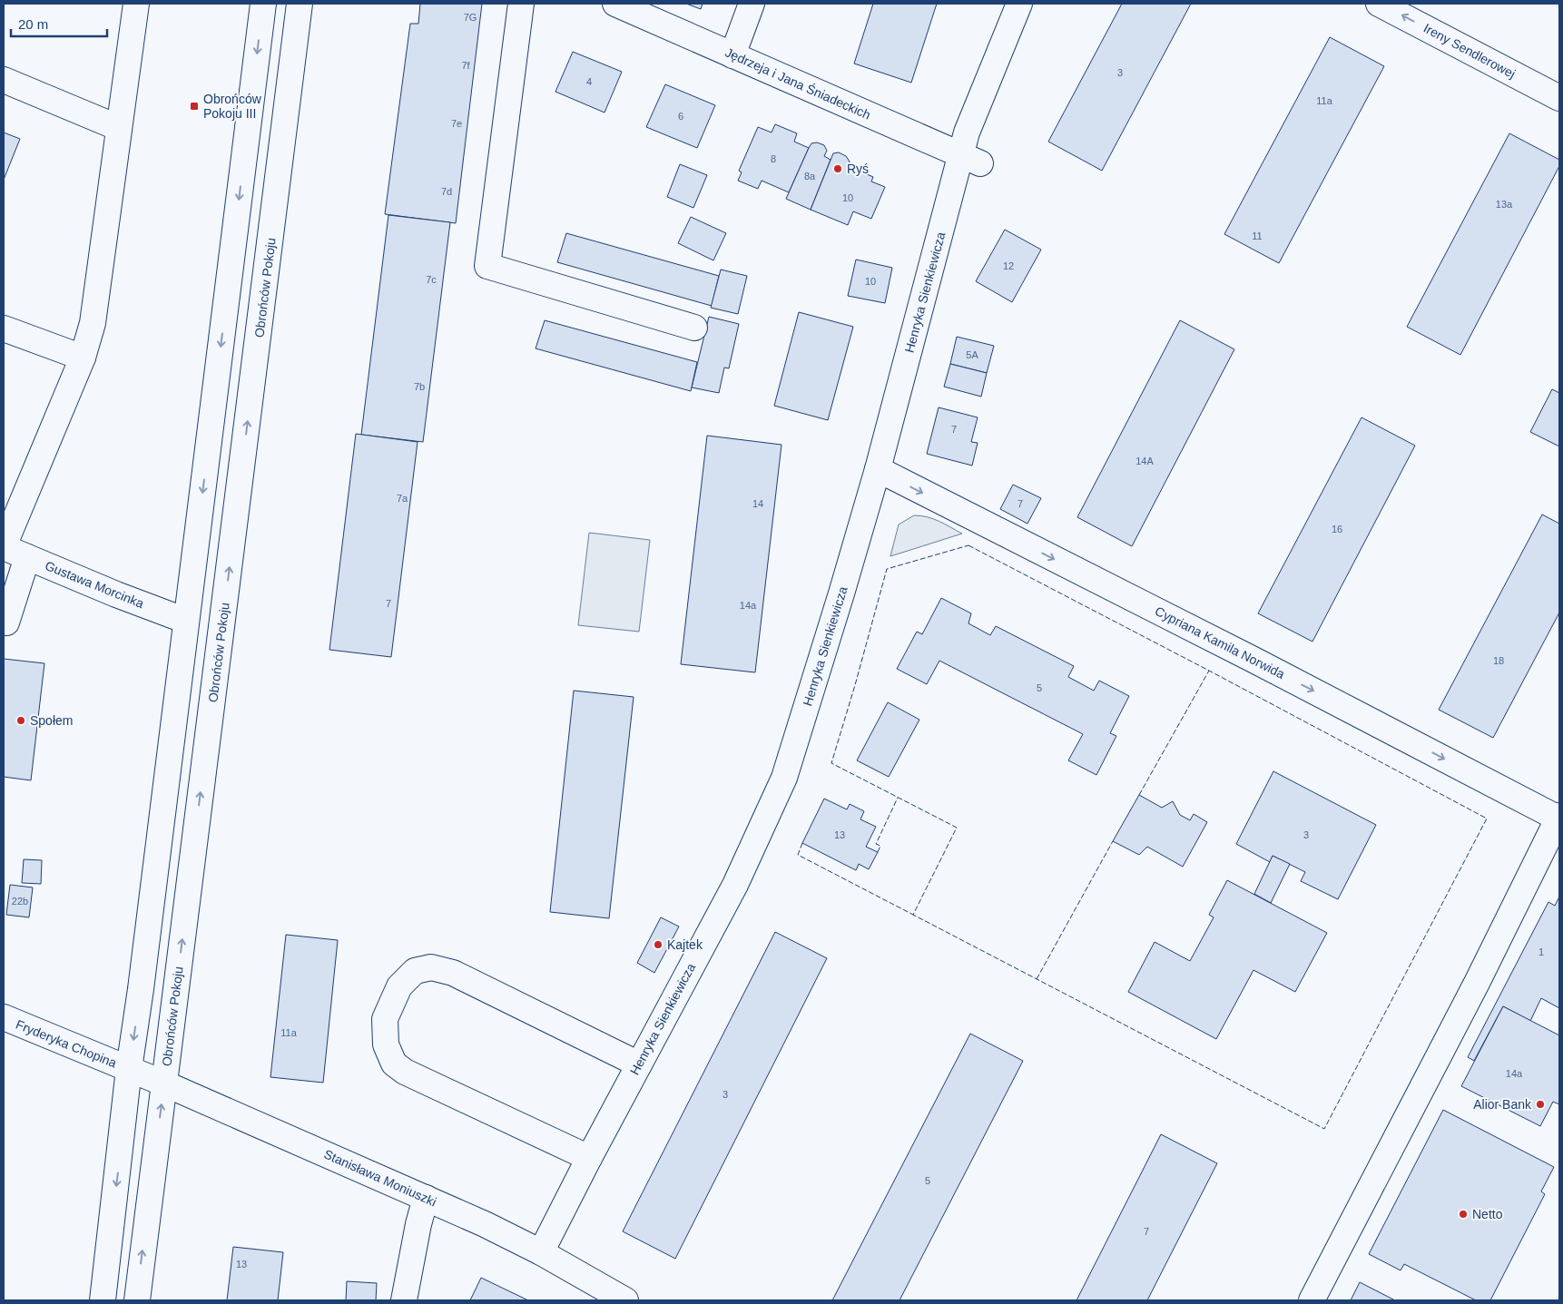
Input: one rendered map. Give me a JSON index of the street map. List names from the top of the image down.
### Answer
{
  "streets": {
    "street": [
      "Ireny Sendlerowej",
      "Jędrzeja i Jana Śniadeckich",
      "Obrońców Pokoju",
      "Henryka Sienkiewicza",
      "Gustawa Morcinka",
      "Cypriana Kamila Norwida",
      "Fryderyka Chopina",
      "Stanisława Moniuszki"
    ]
  },
  "crossings": [
    ["Jędrzeja i Jana Śniadeckich", "Henryka Sienkiewicza"],
    ["Obrońców Pokoju", "Stanisława Moniuszki"],
    ["Henryka Sienkiewicza", "Cypriana Kamila Norwida"],
    ["Henryka Sienkiewicza", "Stanisława Moniuszki"],
    ["Fryderyka Chopina", "Stanisława Moniuszki"]
  ],
  "one_way": ["Ireny Sendlerowej", "Cypriana Kamila Norwida"],
  "places": {
    "transit": ["Obrońców Pokoju III"],
    "other": [
      "Ryś",
      "Społem",
      "Kajtek",
      "Alior Bank",
      "Netto"
    ]
  },
  "house_numbers": [
    "7G",
    "7f",
    "3",
    "4",
    "11a",
    "6",
    "7e",
    "8",
    "8a",
    "7d",
    "10",
    "13a",
    "11",
    "12",
    "7c",
    "10",
    "5A",
    "7b",
    "7",
    "14A",
    "7a",
    "14",
    "7",
    "16",
    "7",
    "14a",
    "18",
    "5",
    "13",
    "3",
    "22b",
    "1",
    "11a",
    "14a",
    "3",
    "5",
    "7",
    "13"
  ],
  "scale_bar": "20 m"
}
